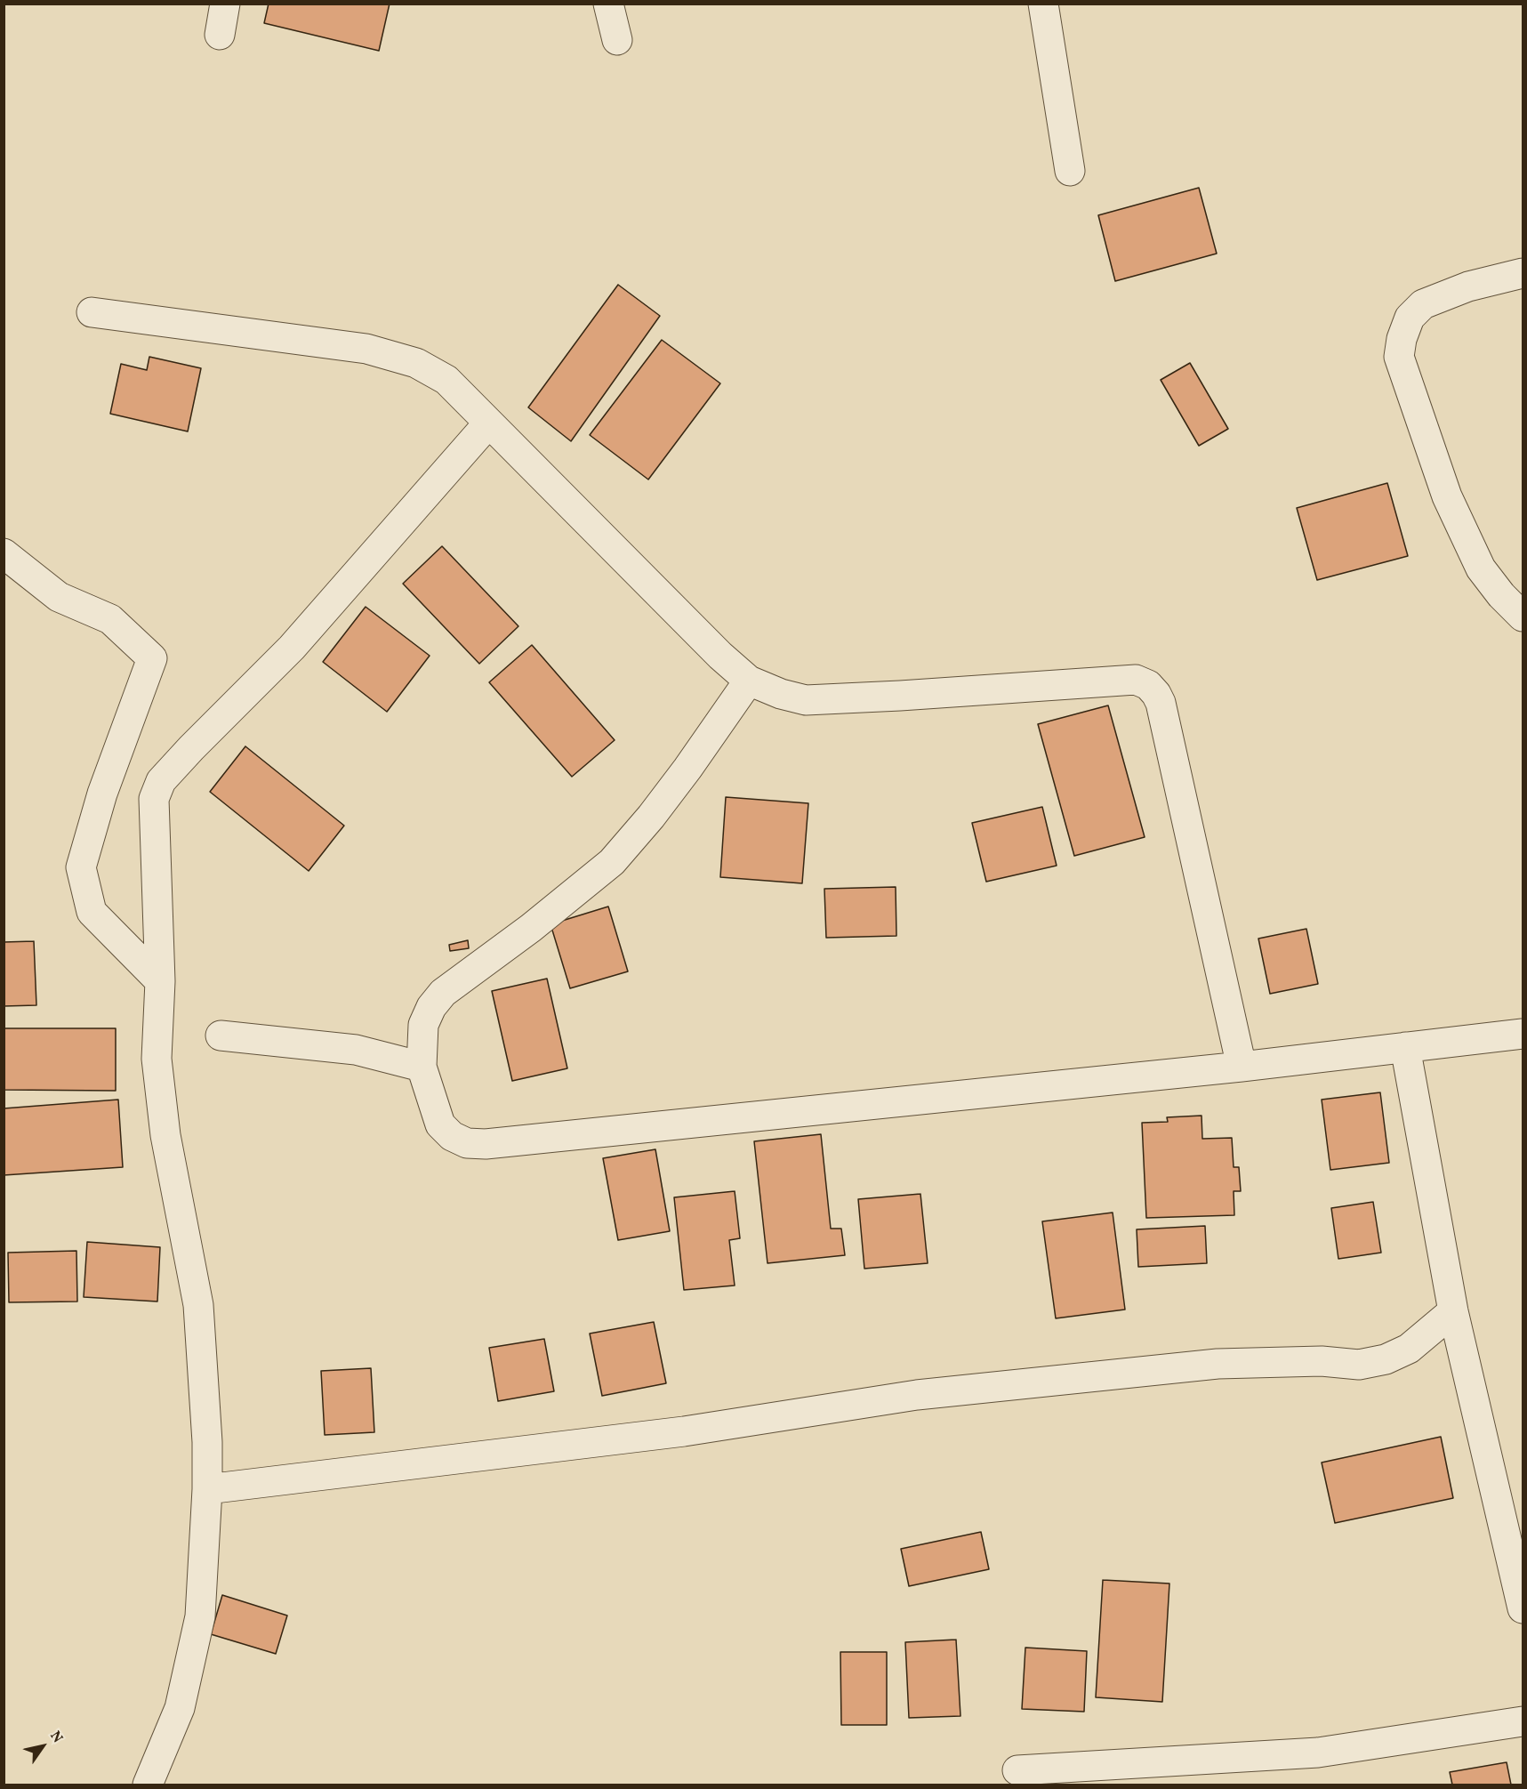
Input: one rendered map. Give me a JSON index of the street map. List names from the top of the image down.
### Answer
{
  "north": "top right"
}
